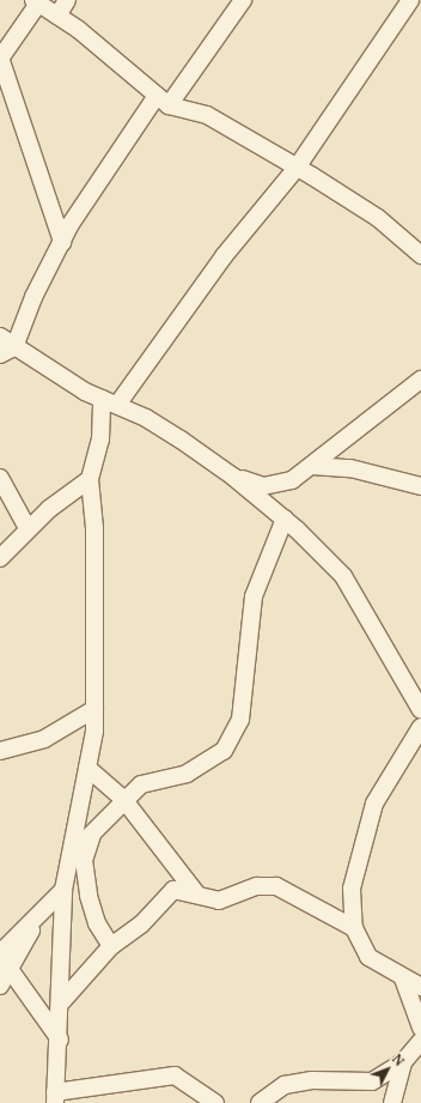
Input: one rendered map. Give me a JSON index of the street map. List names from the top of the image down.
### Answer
{
  "north": "top right"
}
